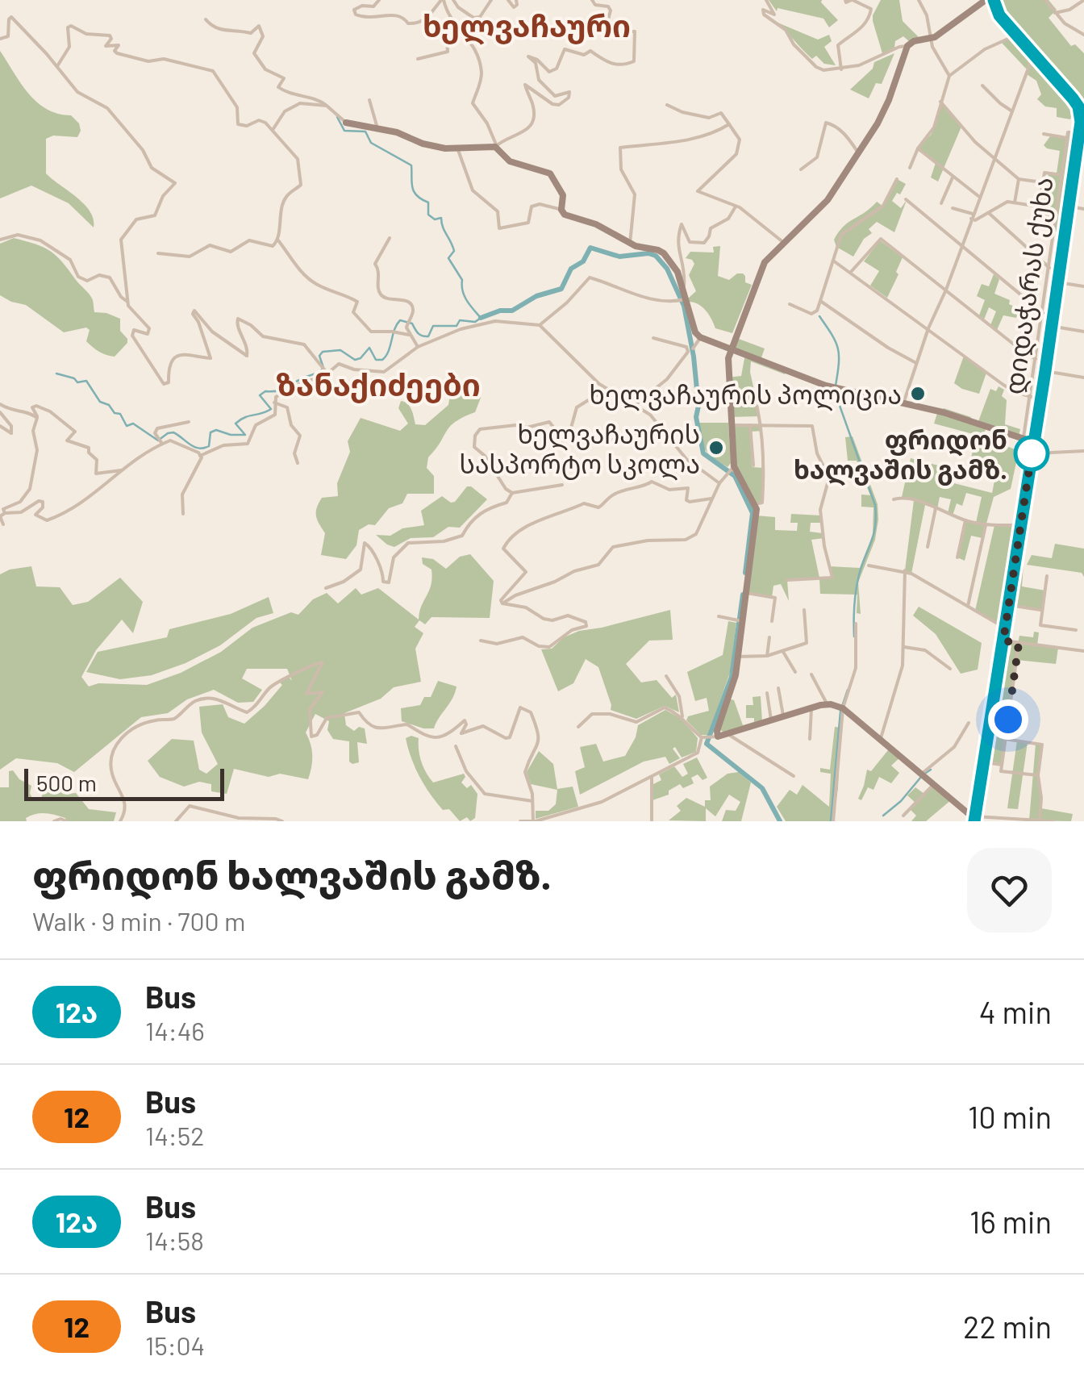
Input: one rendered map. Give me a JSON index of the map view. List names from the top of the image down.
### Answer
{
  "streets": {
    "street": ["დიდაჭარას ქუხა"]
  },
  "districts": ["ხელვაჩაური", "ზანაქიძეები"],
  "places": ["ხელვაჩაურის პოლიცია", "ხელვაჩაურის სასპორტო სკოლა", "ფრიდონ ხალვაშის გამზ."],
  "lines": ["bus line 12ა"],
  "scale_bar": "500 m",
  "page": {
    "scale": "500 m",
    "heading": ["ფრიდონ ხალვაშის გამზ.", "Walk · 9 min · 700 m"],
    "list": [
      {
        "mark": "12ა",
        "name": "Bus",
        "note": "14:46",
        "value": "4 min"
      },
      {
        "mark": "12",
        "name": "Bus",
        "note": "14:52",
        "value": "10 min"
      },
      {
        "mark": "12ა",
        "name": "Bus",
        "note": "14:58",
        "value": "16 min"
      },
      {
        "mark": "12",
        "name": "Bus",
        "note": "15:04",
        "value": "22 min"
      }
    ]
  }
}
